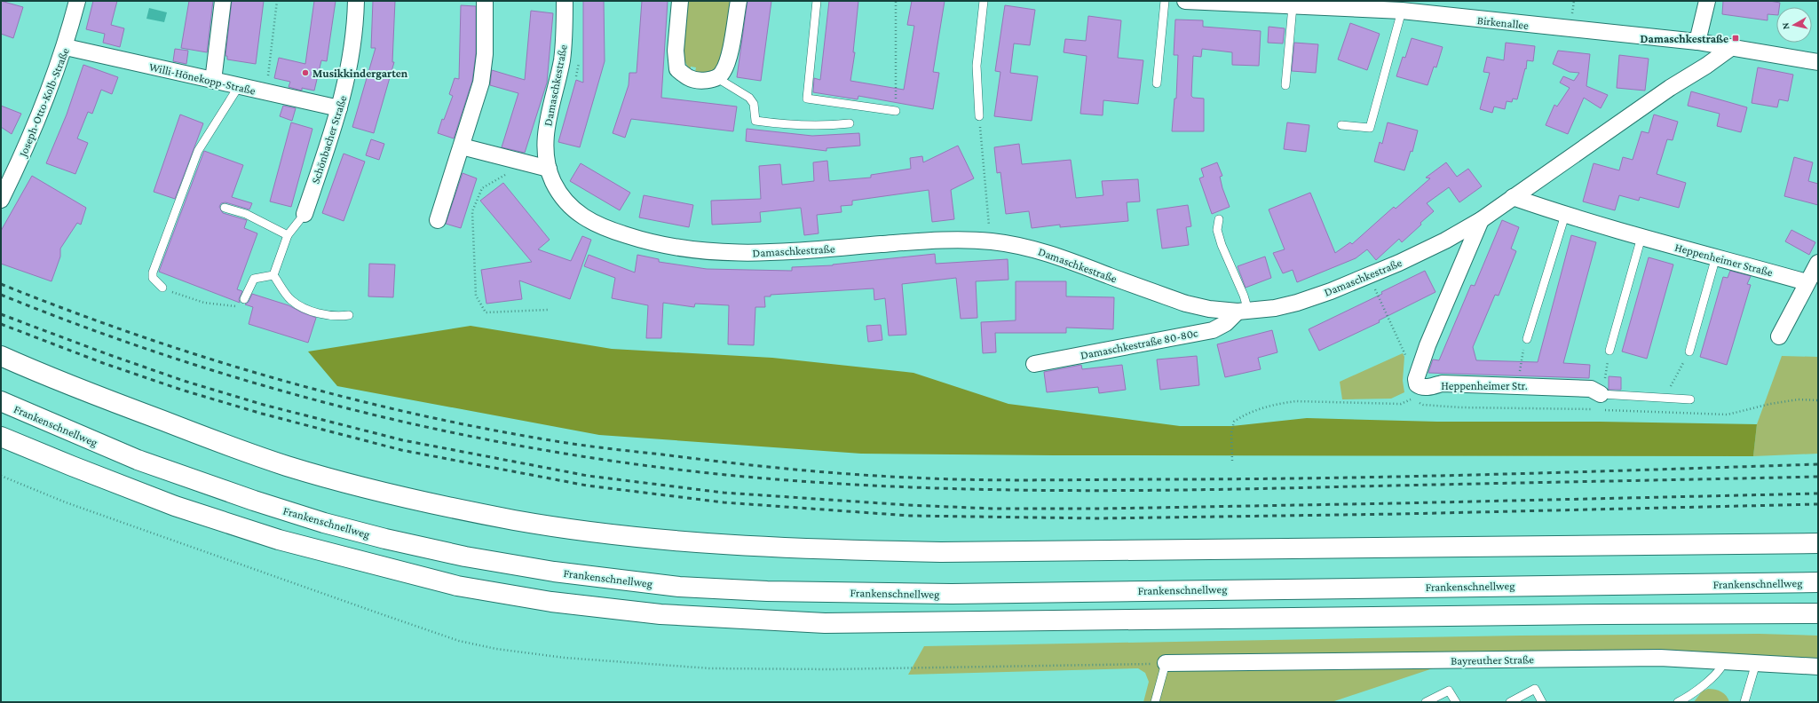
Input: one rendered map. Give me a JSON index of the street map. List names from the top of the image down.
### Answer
{
  "streets": {
    "main road": ["Frankenschnellweg"],
    "street": [
      "Birkenallee",
      "Willi-Hönekopp-Straße",
      "Damaschkestraße",
      "Joseph-Otto-Kolb-Straße",
      "Schönbacher Straße",
      "Heppenheimer Straße",
      "Damaschkestraße 80-80c",
      "Heppenheimer Str.",
      "Bayreuther Straße"
    ]
  },
  "crossings": [
    ["Birkenallee", "Damaschkestraße"],
    ["Willi-Hönekopp-Straße", "Joseph-Otto-Kolb-Straße"],
    ["Willi-Hönekopp-Straße", "Schönbacher Straße"],
    ["Damaschkestraße", "Heppenheimer Straße"],
    ["Damaschkestraße", "Damaschkestraße 80-80c"],
    ["Damaschkestraße", "Heppenheimer Str."]
  ],
  "places": {
    "transit": ["Damaschkestraße"],
    "other": ["Musikkindergarten"]
  },
  "north": "left"
}
